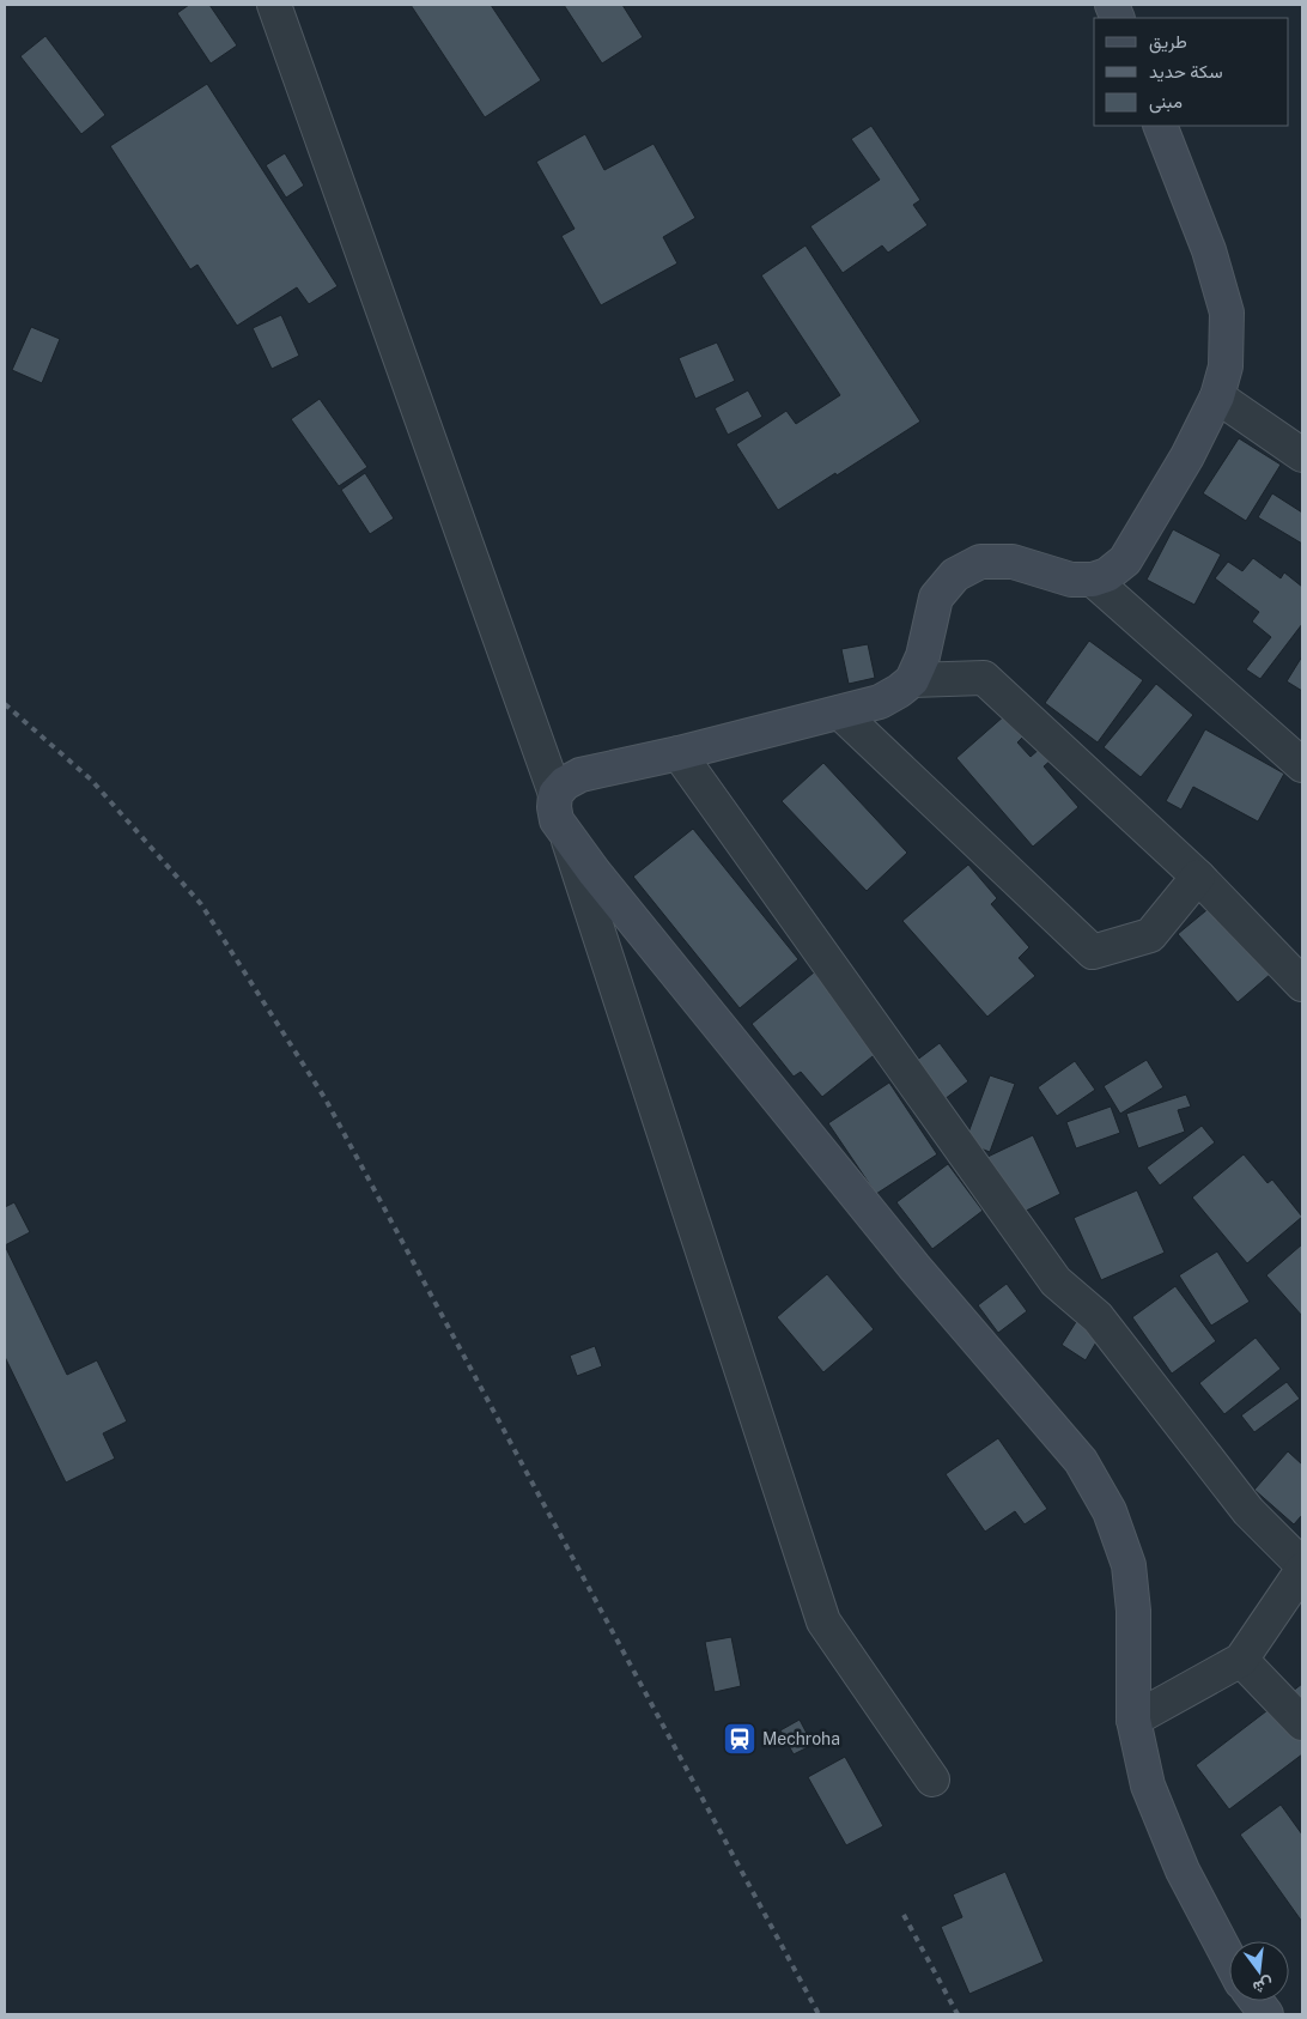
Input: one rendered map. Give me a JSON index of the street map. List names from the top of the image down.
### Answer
{
  "places": {
    "station": ["Mechroha"]
  },
  "legend": ["طريق", "سكة حديد", "مبنى"],
  "north": "bottom"
}
